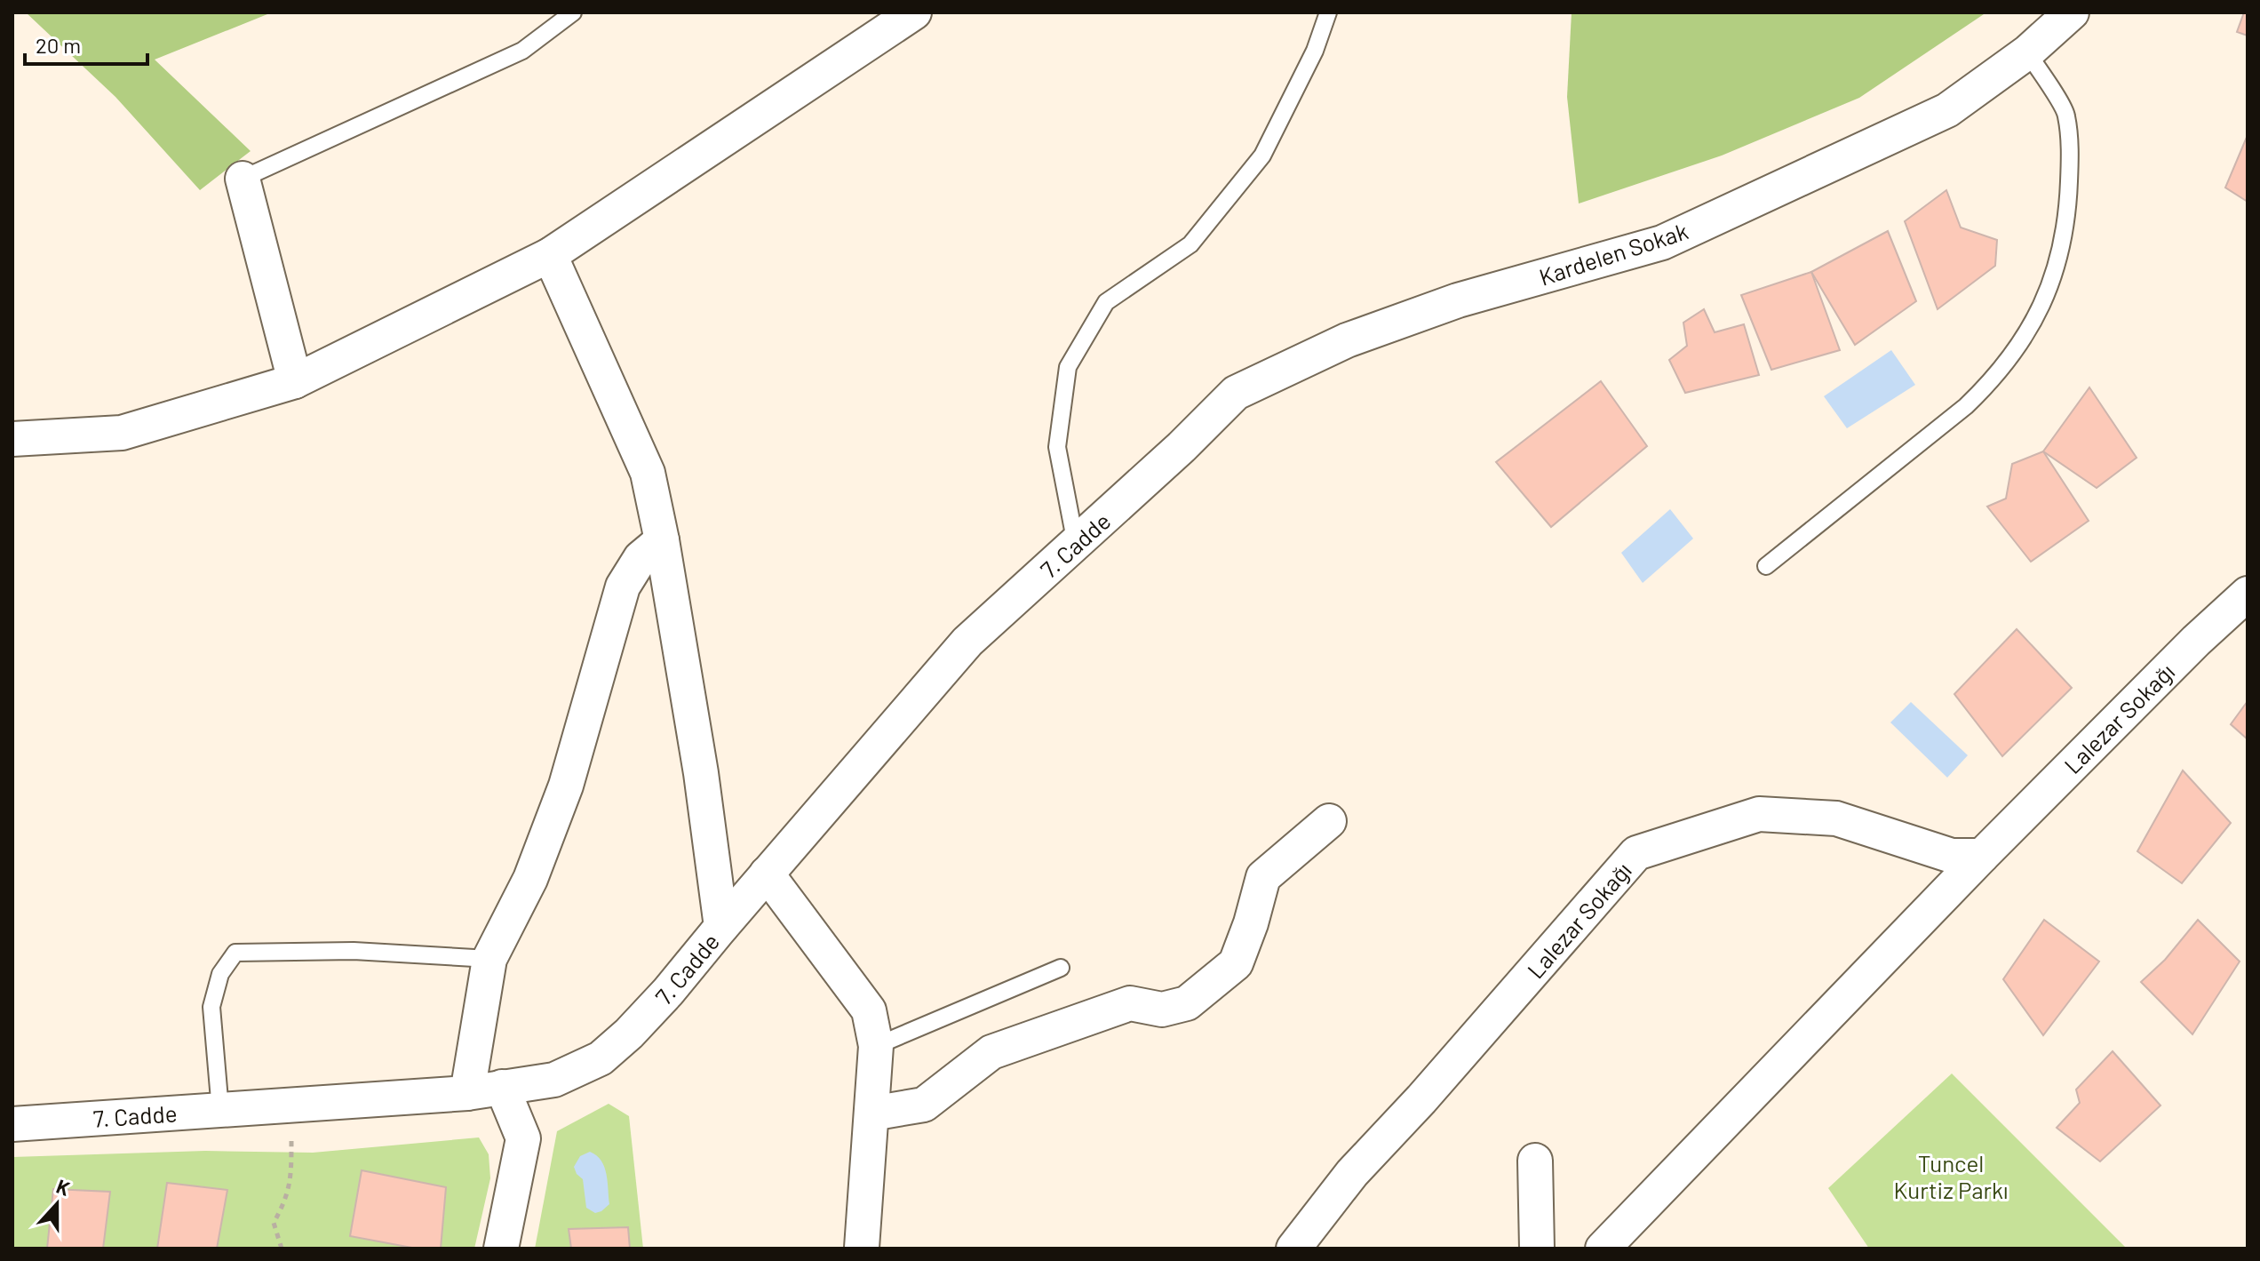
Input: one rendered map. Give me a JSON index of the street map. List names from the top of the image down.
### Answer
{
  "streets": {
    "street": ["Kardelen Sokak", "7. Cadde", "Lalezar Sokağı"]
  },
  "crossings": [
    ["Kardelen Sokak", "7. Cadde"]
  ],
  "parks": ["Tuncel Kurtiz Parkı"],
  "scale_bar": "20 m",
  "north": "top"
}
